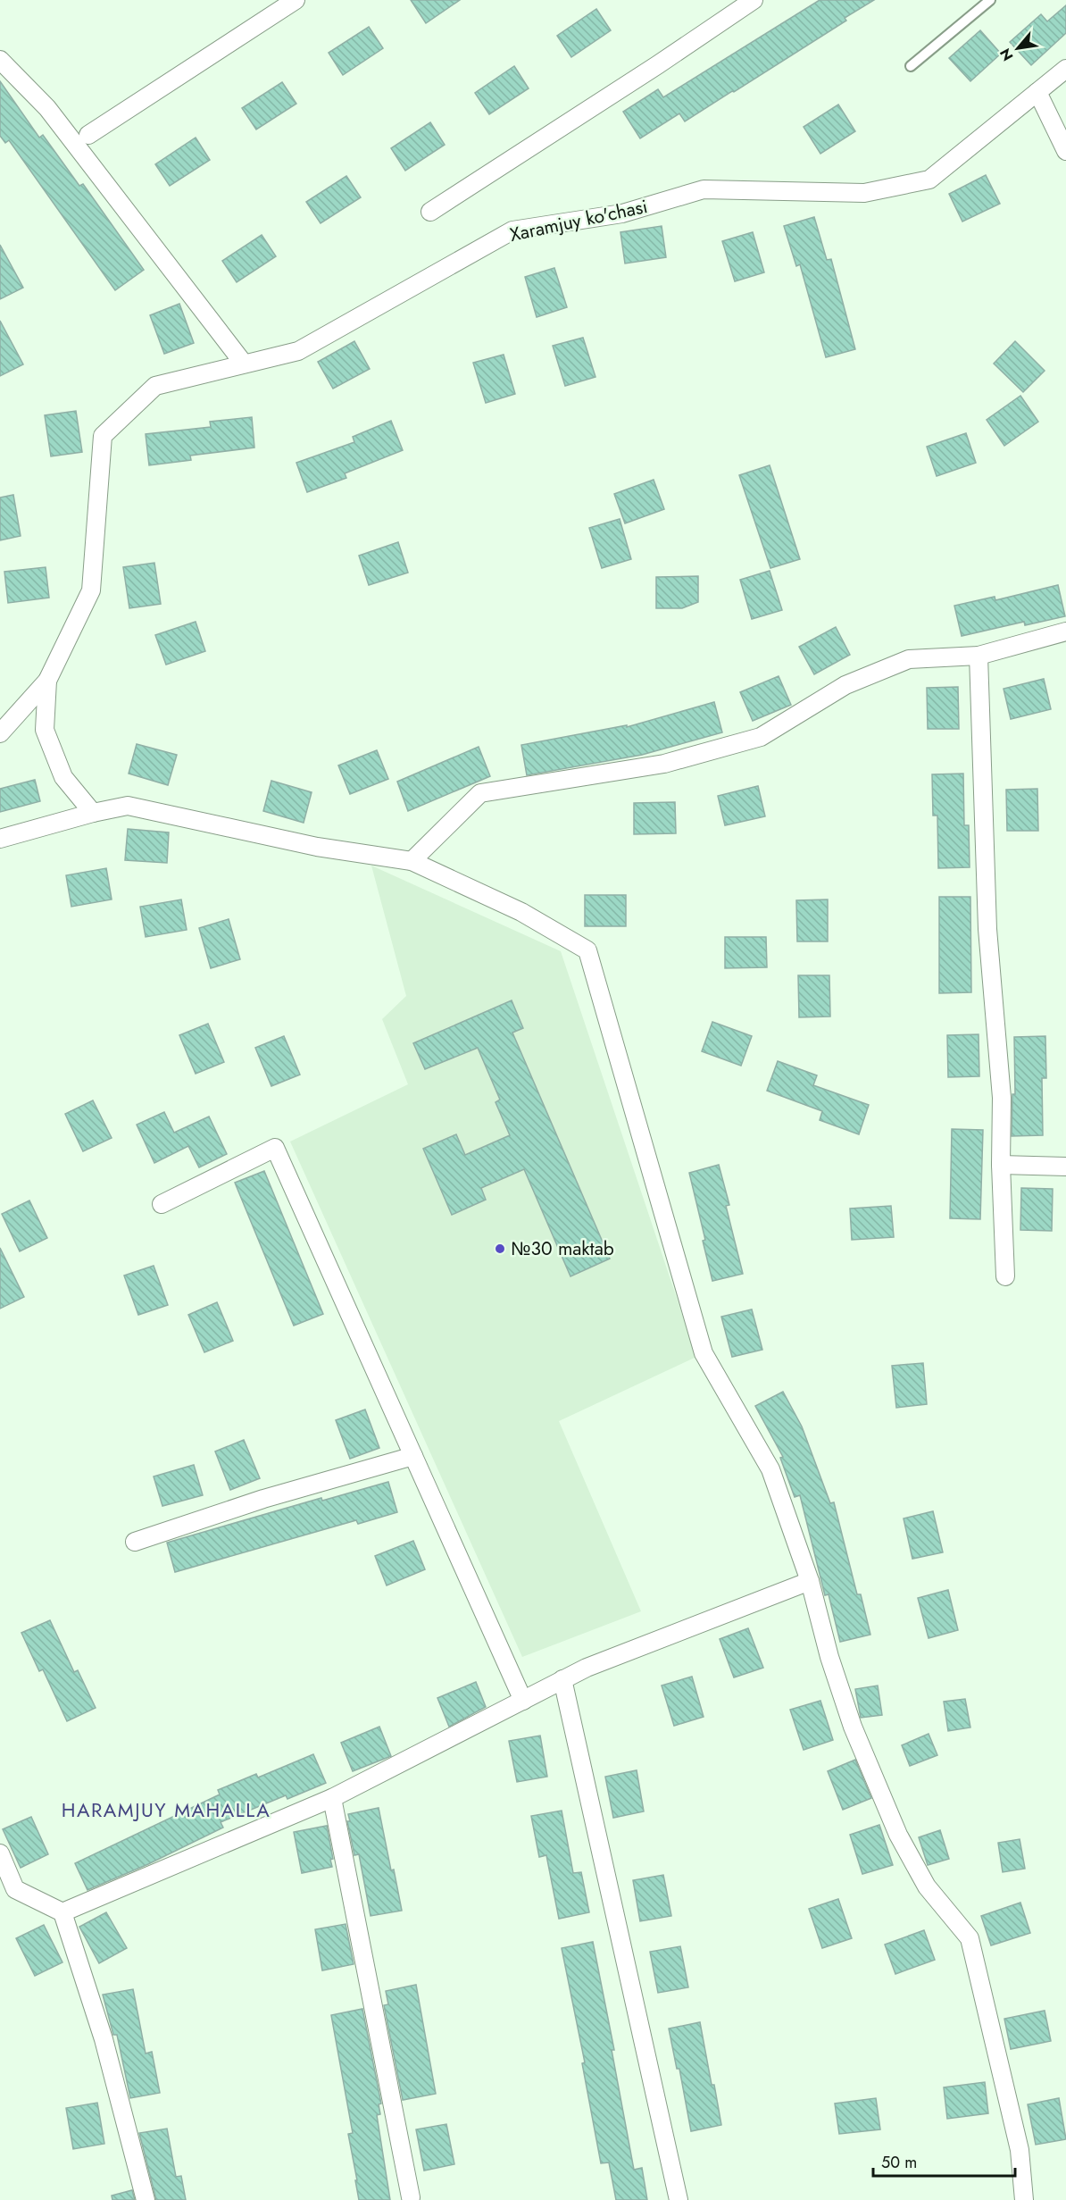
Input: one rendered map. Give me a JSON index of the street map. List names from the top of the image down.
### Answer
{
  "streets": {
    "street": ["Xaramjuy ko'chasi"]
  },
  "districts": ["HARAMJUY MAHALLA"],
  "places": ["№30 maktab"],
  "scale_bar": "50 m",
  "north": "bottom left"
}
